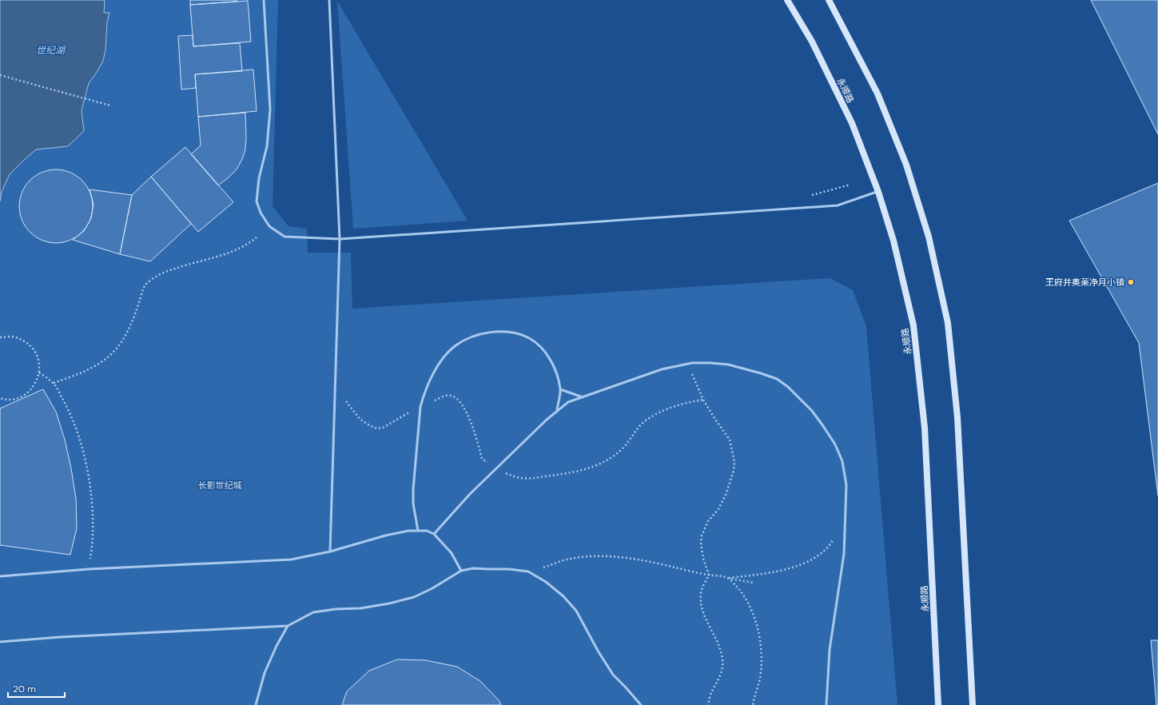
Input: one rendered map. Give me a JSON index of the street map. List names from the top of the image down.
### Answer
{
  "streets": {
    "main road": ["永顺路"]
  },
  "water": ["世纪湖"],
  "parks": ["长影世纪城"],
  "places": ["王府井奥莱净月小镇"],
  "scale_bar": "20 m"
}
